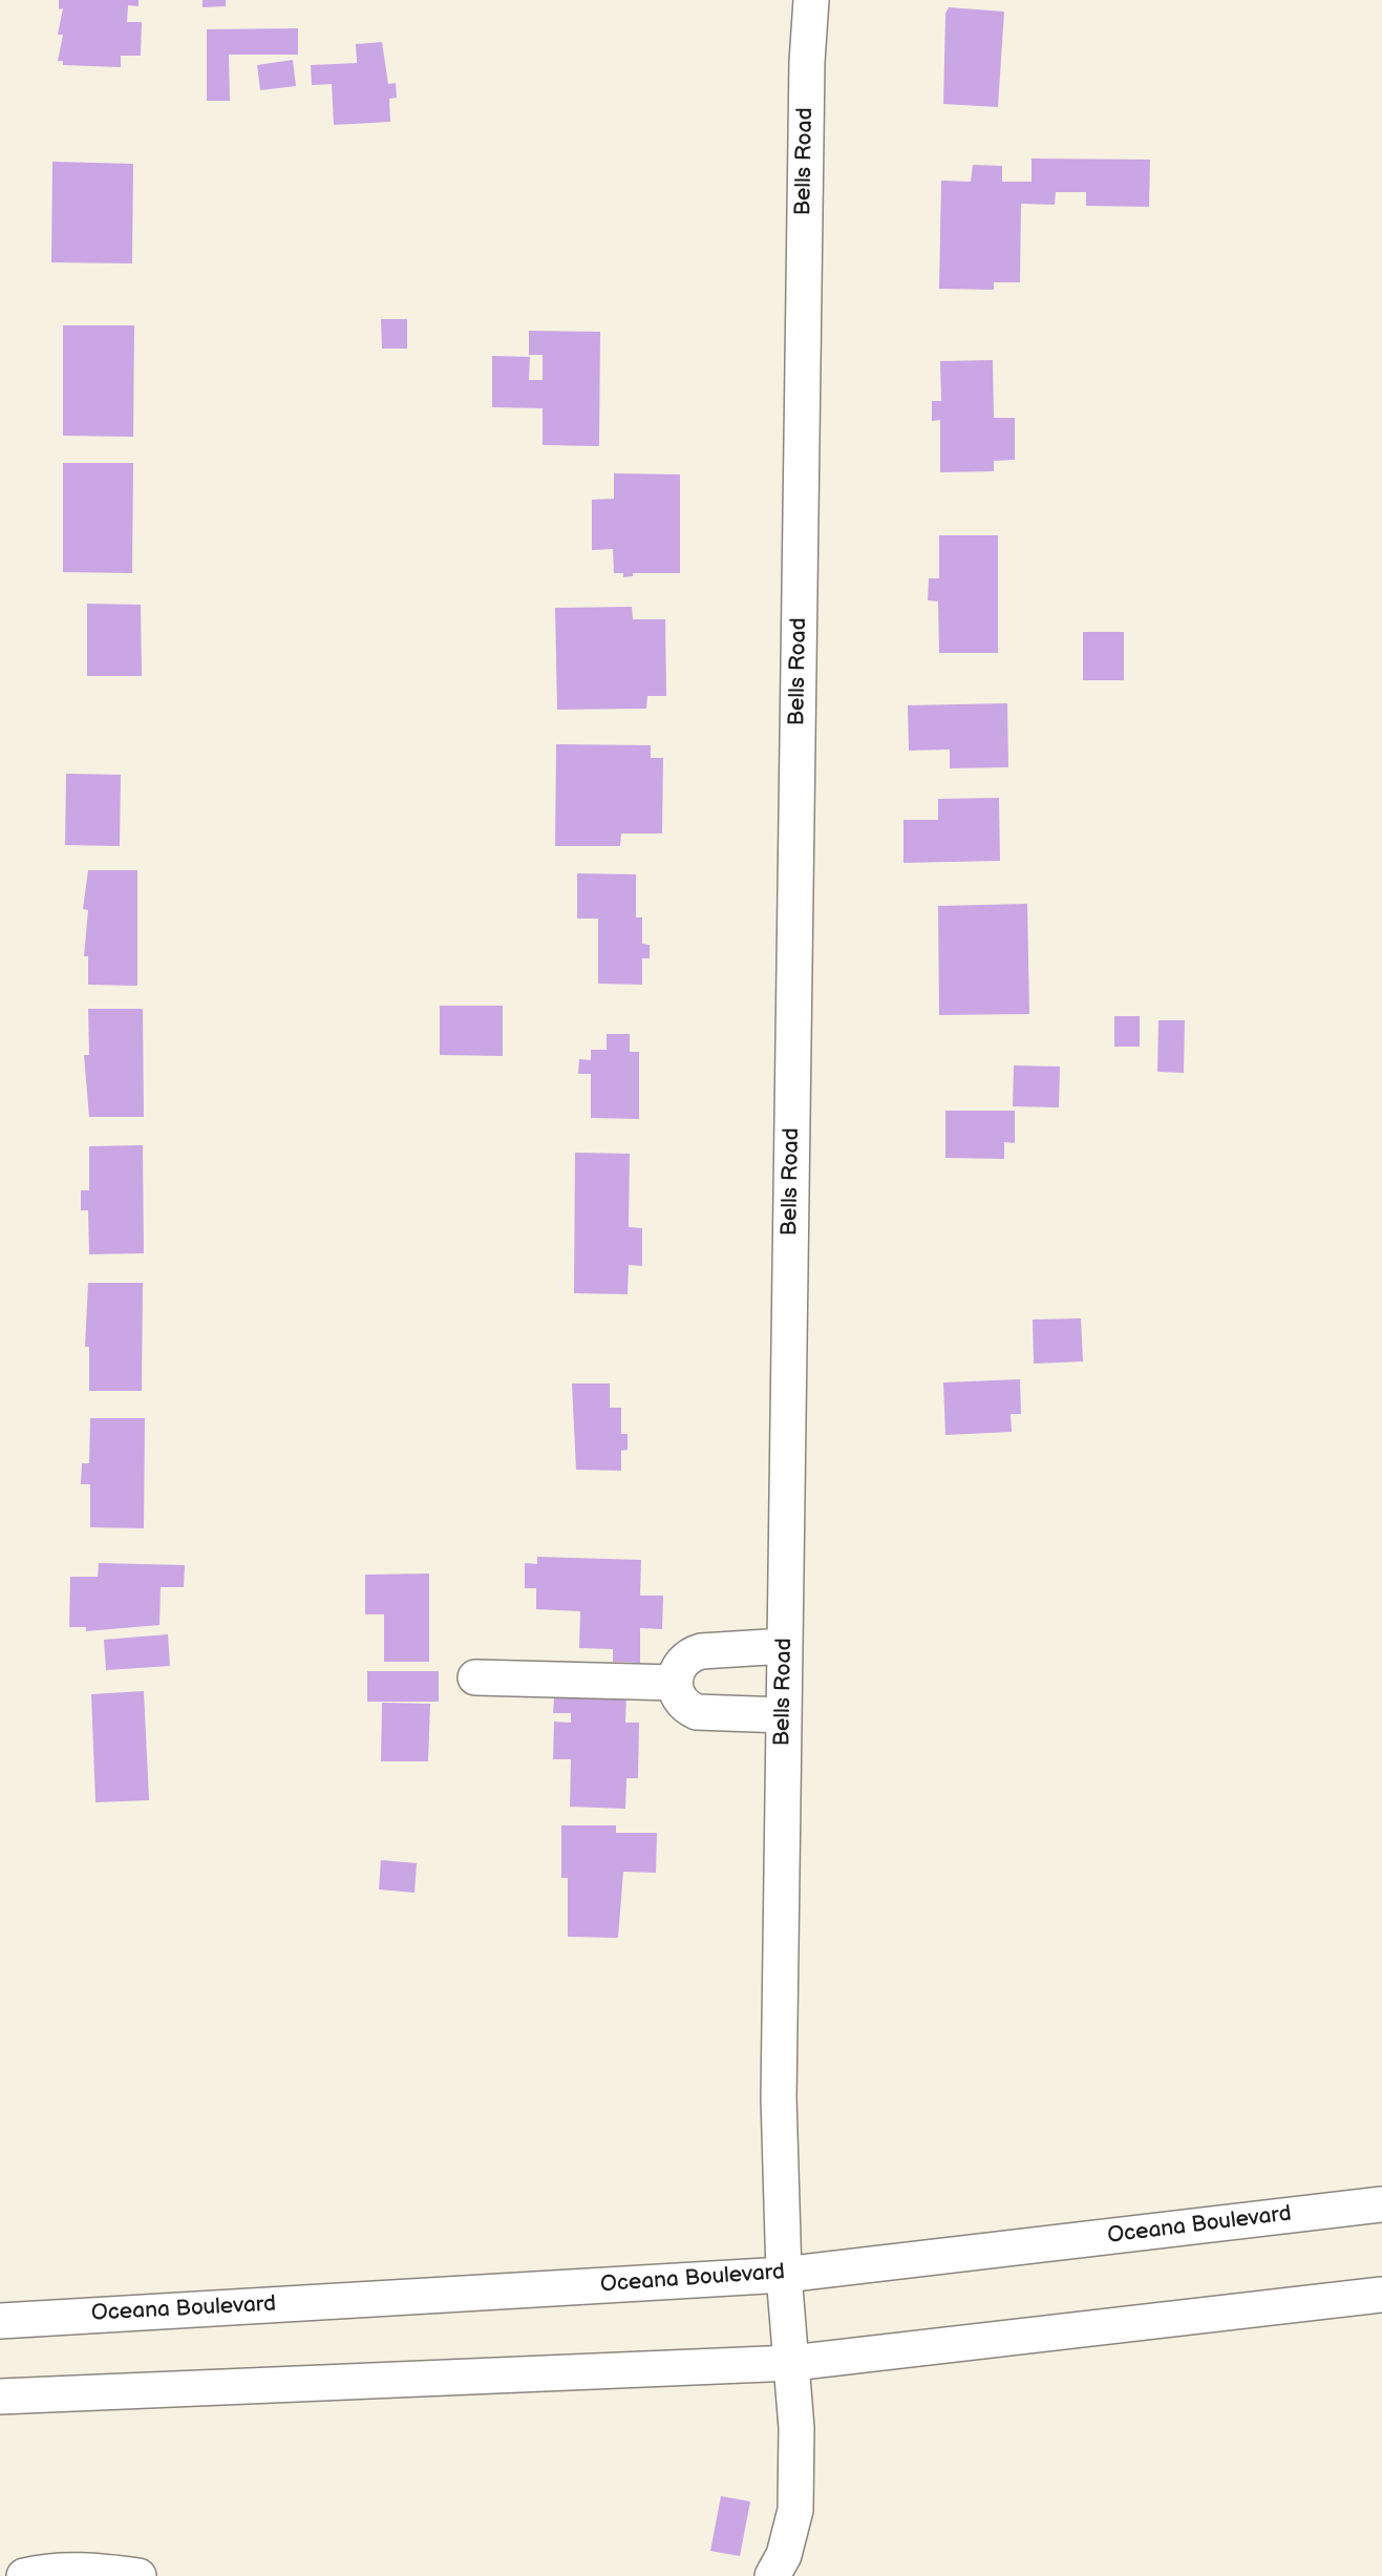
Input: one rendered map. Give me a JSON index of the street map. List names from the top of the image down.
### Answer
{
  "streets": {
    "main road": ["Bells Road", "Oceana Boulevard"]
  },
  "crossings": [
    ["Bells Road", "Oceana Boulevard"]
  ]
}
